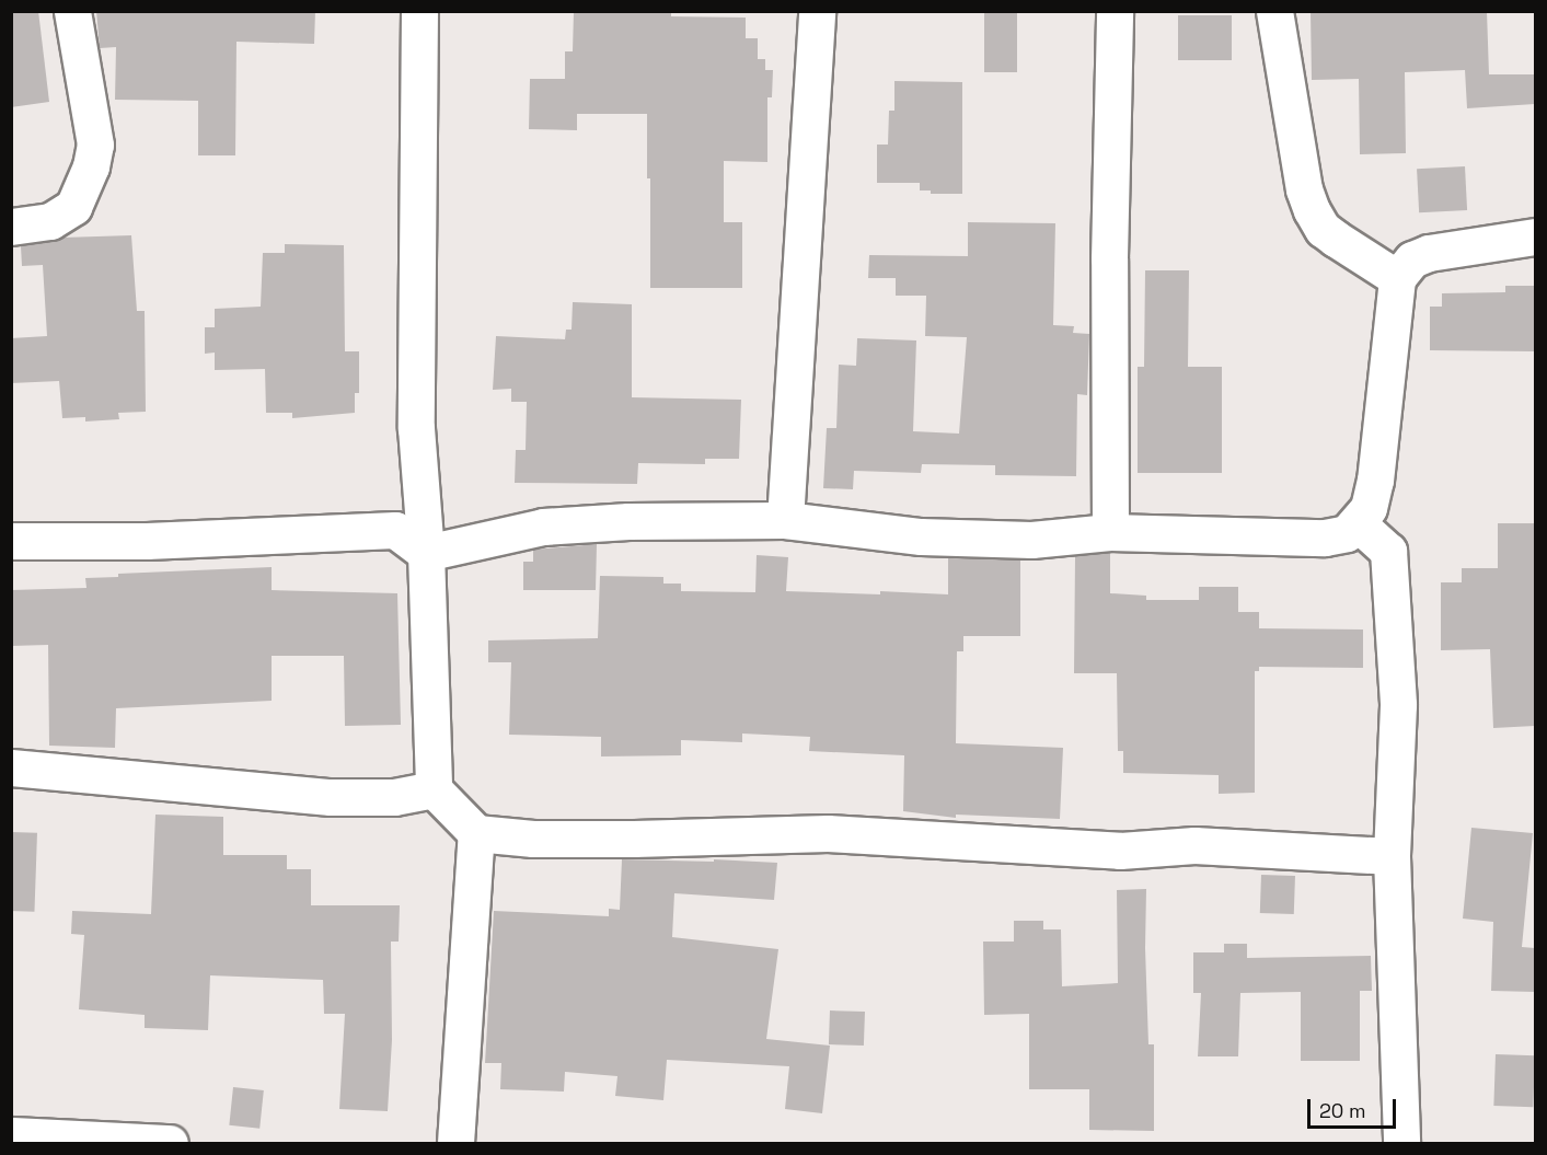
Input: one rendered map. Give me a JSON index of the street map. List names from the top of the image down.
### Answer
{
  "scale_bar": "20 m"
}
